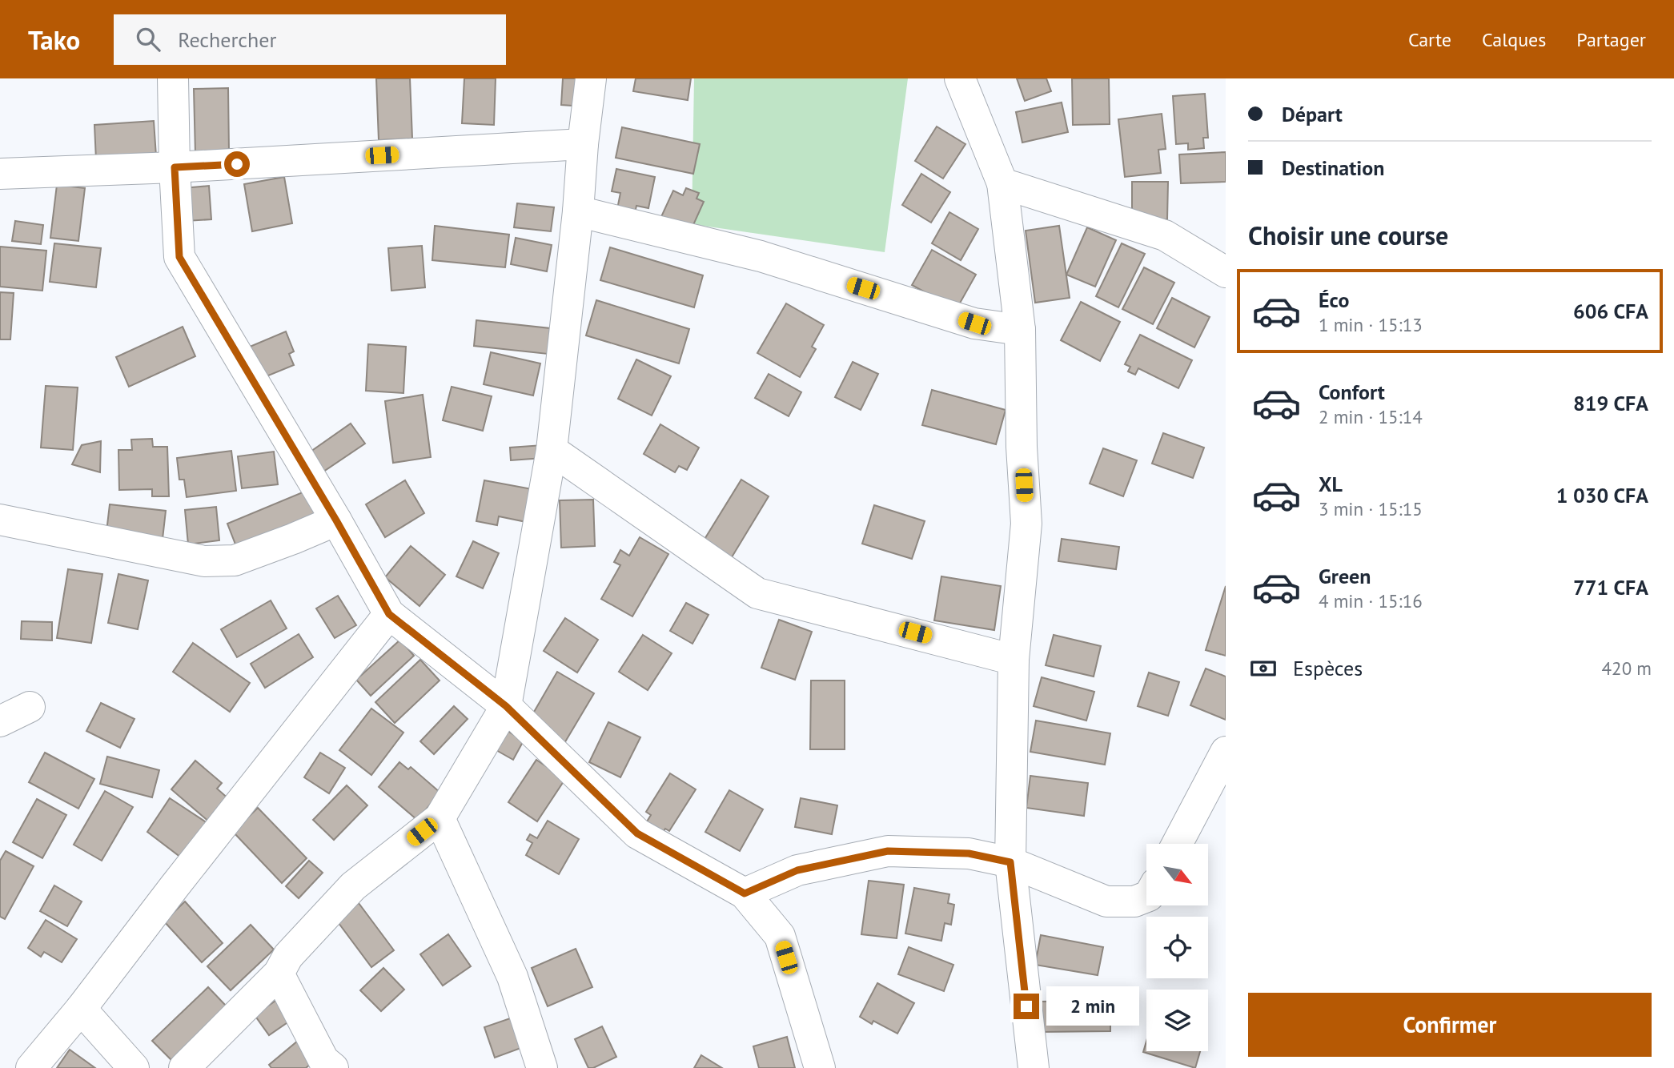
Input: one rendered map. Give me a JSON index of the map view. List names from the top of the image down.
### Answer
{
  "north": "bottom right",
  "page": {
    "header": "Tako",
    "search": "Rechercher",
    "nav": ["Carte", "Calques", "Partager"],
    "banner": ["Départ", "Destination"],
    "heading": "Choisir une course",
    "list": [
      {
        "name": "Éco",
        "note": "1 min · 15:13",
        "value": "606 CFA"
      },
      {
        "name": "Confort",
        "note": "2 min · 15:14",
        "value": "819 CFA"
      },
      {
        "name": "XL",
        "note": "3 min · 15:15",
        "value": "1 030 CFA"
      },
      {
        "name": "Green",
        "note": "4 min · 15:16",
        "value": "771 CFA"
      }
    ],
    "pay": ["Espèces", "420 m"],
    "buttons": "Confirmer",
    "bubble": "2 min"
  }
}
